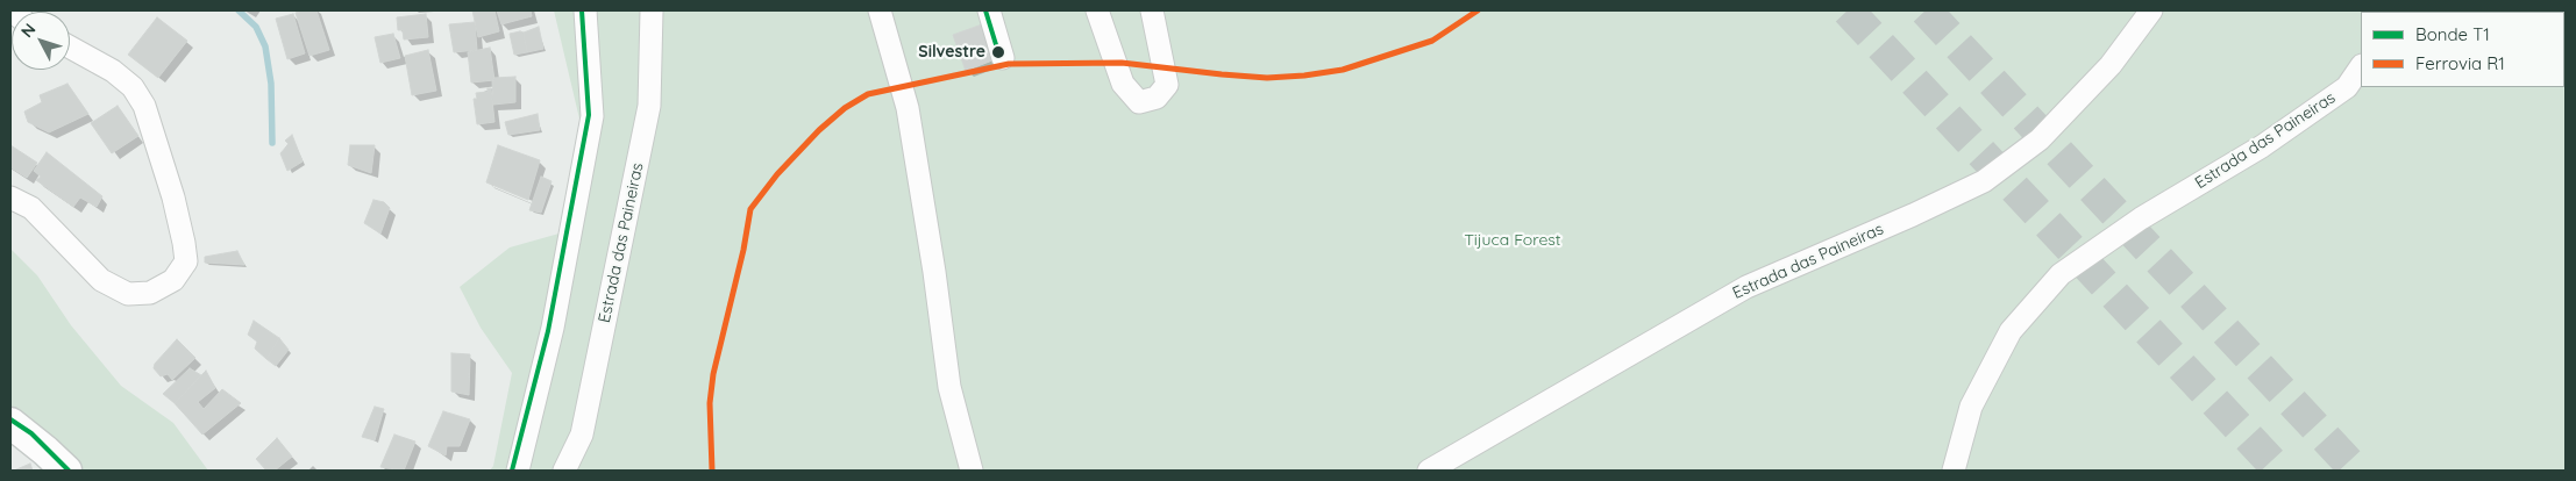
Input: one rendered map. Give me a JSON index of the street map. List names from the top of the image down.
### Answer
{
  "streets": {
    "street": ["Estrada das Paineiras"]
  },
  "parks": ["Tijuca Forest"],
  "places": ["Silvestre"],
  "lines": ["tram line T1", "rail line R1"],
  "legend": ["Bonde T1", "Ferrovia R1"],
  "north": "top left"
}
